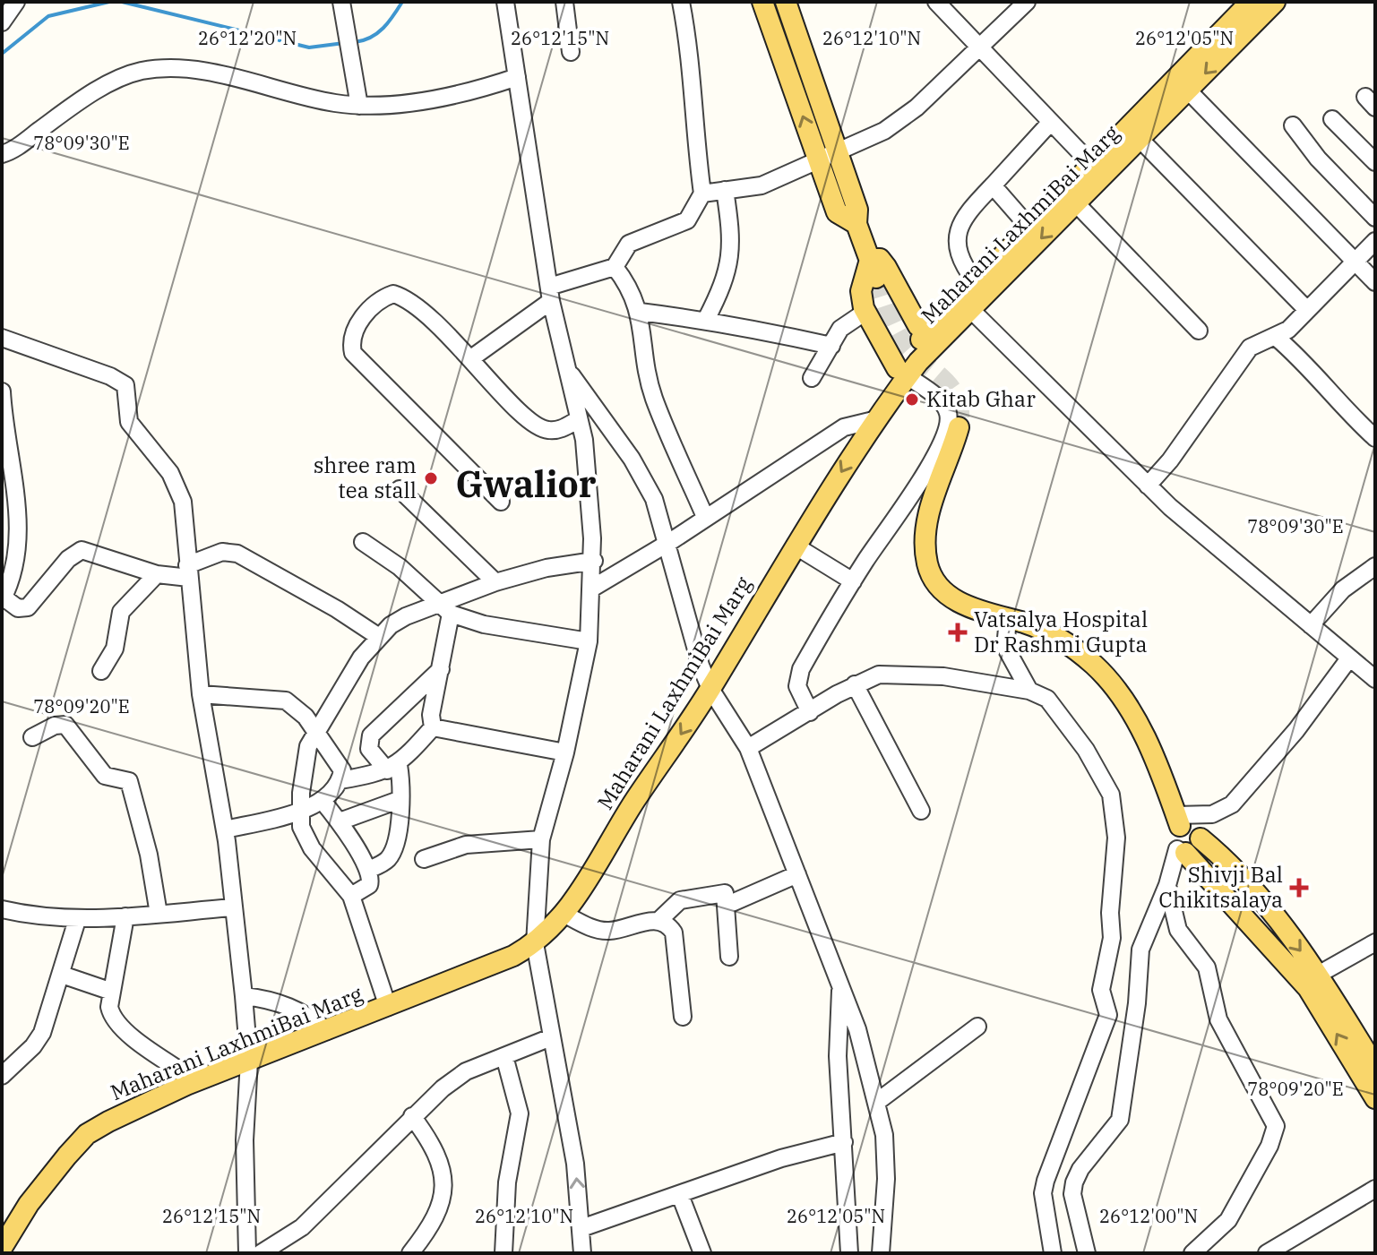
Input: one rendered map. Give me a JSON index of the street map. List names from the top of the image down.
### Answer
{
  "streets": {
    "main road": ["Maharani LaxhmiBai Marg"]
  },
  "districts": ["Gwalior"],
  "places": {
    "other": ["Kitab Ghar", "shree ram tea stall"],
    "health": ["Vatsalya Hospital Dr Rashmi Gupta", "Shivji Bal Chikitsalaya"]
  },
  "coordinates": [
    "26°12'20\"N",
    "26°12'15\"N",
    "26°12'10\"N",
    "26°12'05\"N",
    "78°09'30\"E",
    "78°09'20\"E",
    "26°12'00\"N"
  ]
}
